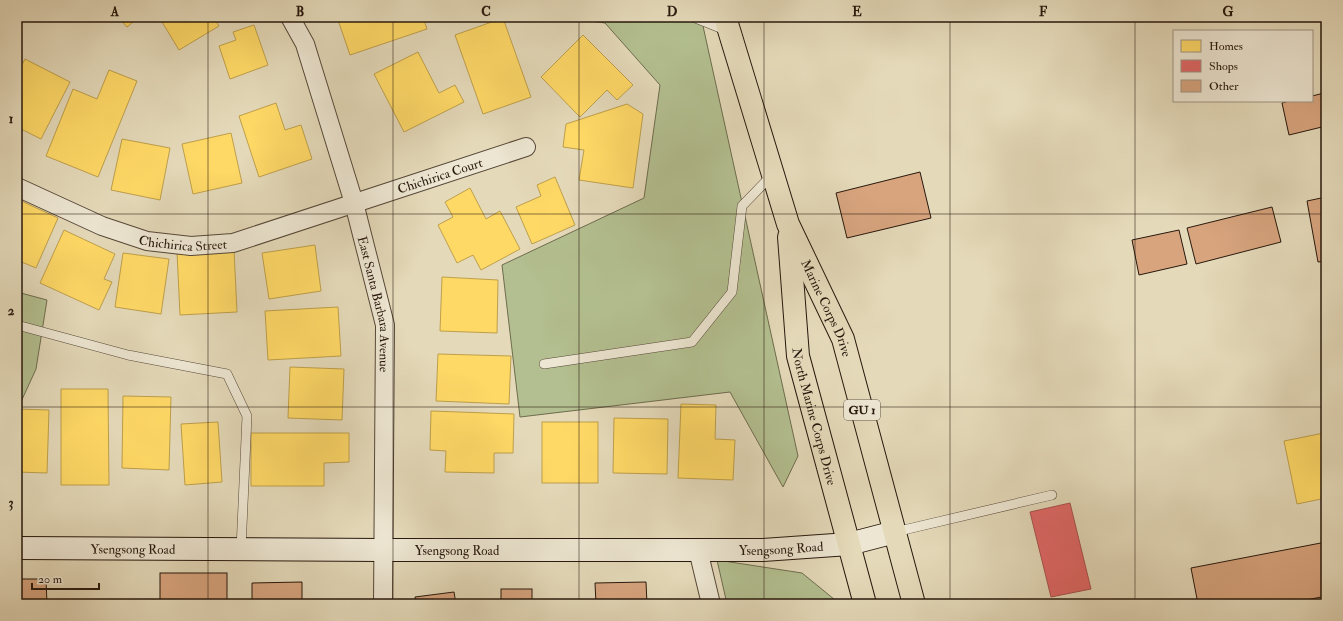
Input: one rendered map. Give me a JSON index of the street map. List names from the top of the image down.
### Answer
{
  "streets": {
    "main road": [
      "Marine Corps Drive",
      "GU 1",
      "North Marine Corps Drive",
      "Ysengsong Road"
    ],
    "street": ["Chichirica Court", "Chichirica Street", "East Santa Barbara Avenue"]
  },
  "crossings": [
    ["Chichirica Court", "Chichirica Street"],
    ["Chichirica Court", "East Santa Barbara Avenue"],
    ["Chichirica Street", "East Santa Barbara Avenue"],
    ["East Santa Barbara Avenue", "Ysengsong Road"],
    ["Marine Corps Drive", "North Marine Corps Drive"],
    ["Marine Corps Drive", "Ysengsong Road"],
    ["North Marine Corps Drive", "Ysengsong Road"]
  ],
  "legend": ["Homes", "Shops", "Other"],
  "scale_bar": "20 m",
  "grid": {
    "columns": [
      "A",
      "B",
      "C",
      "D",
      "E",
      "F",
      "G"
    ],
    "rows": ["1", "2", "3"]
  }
}
